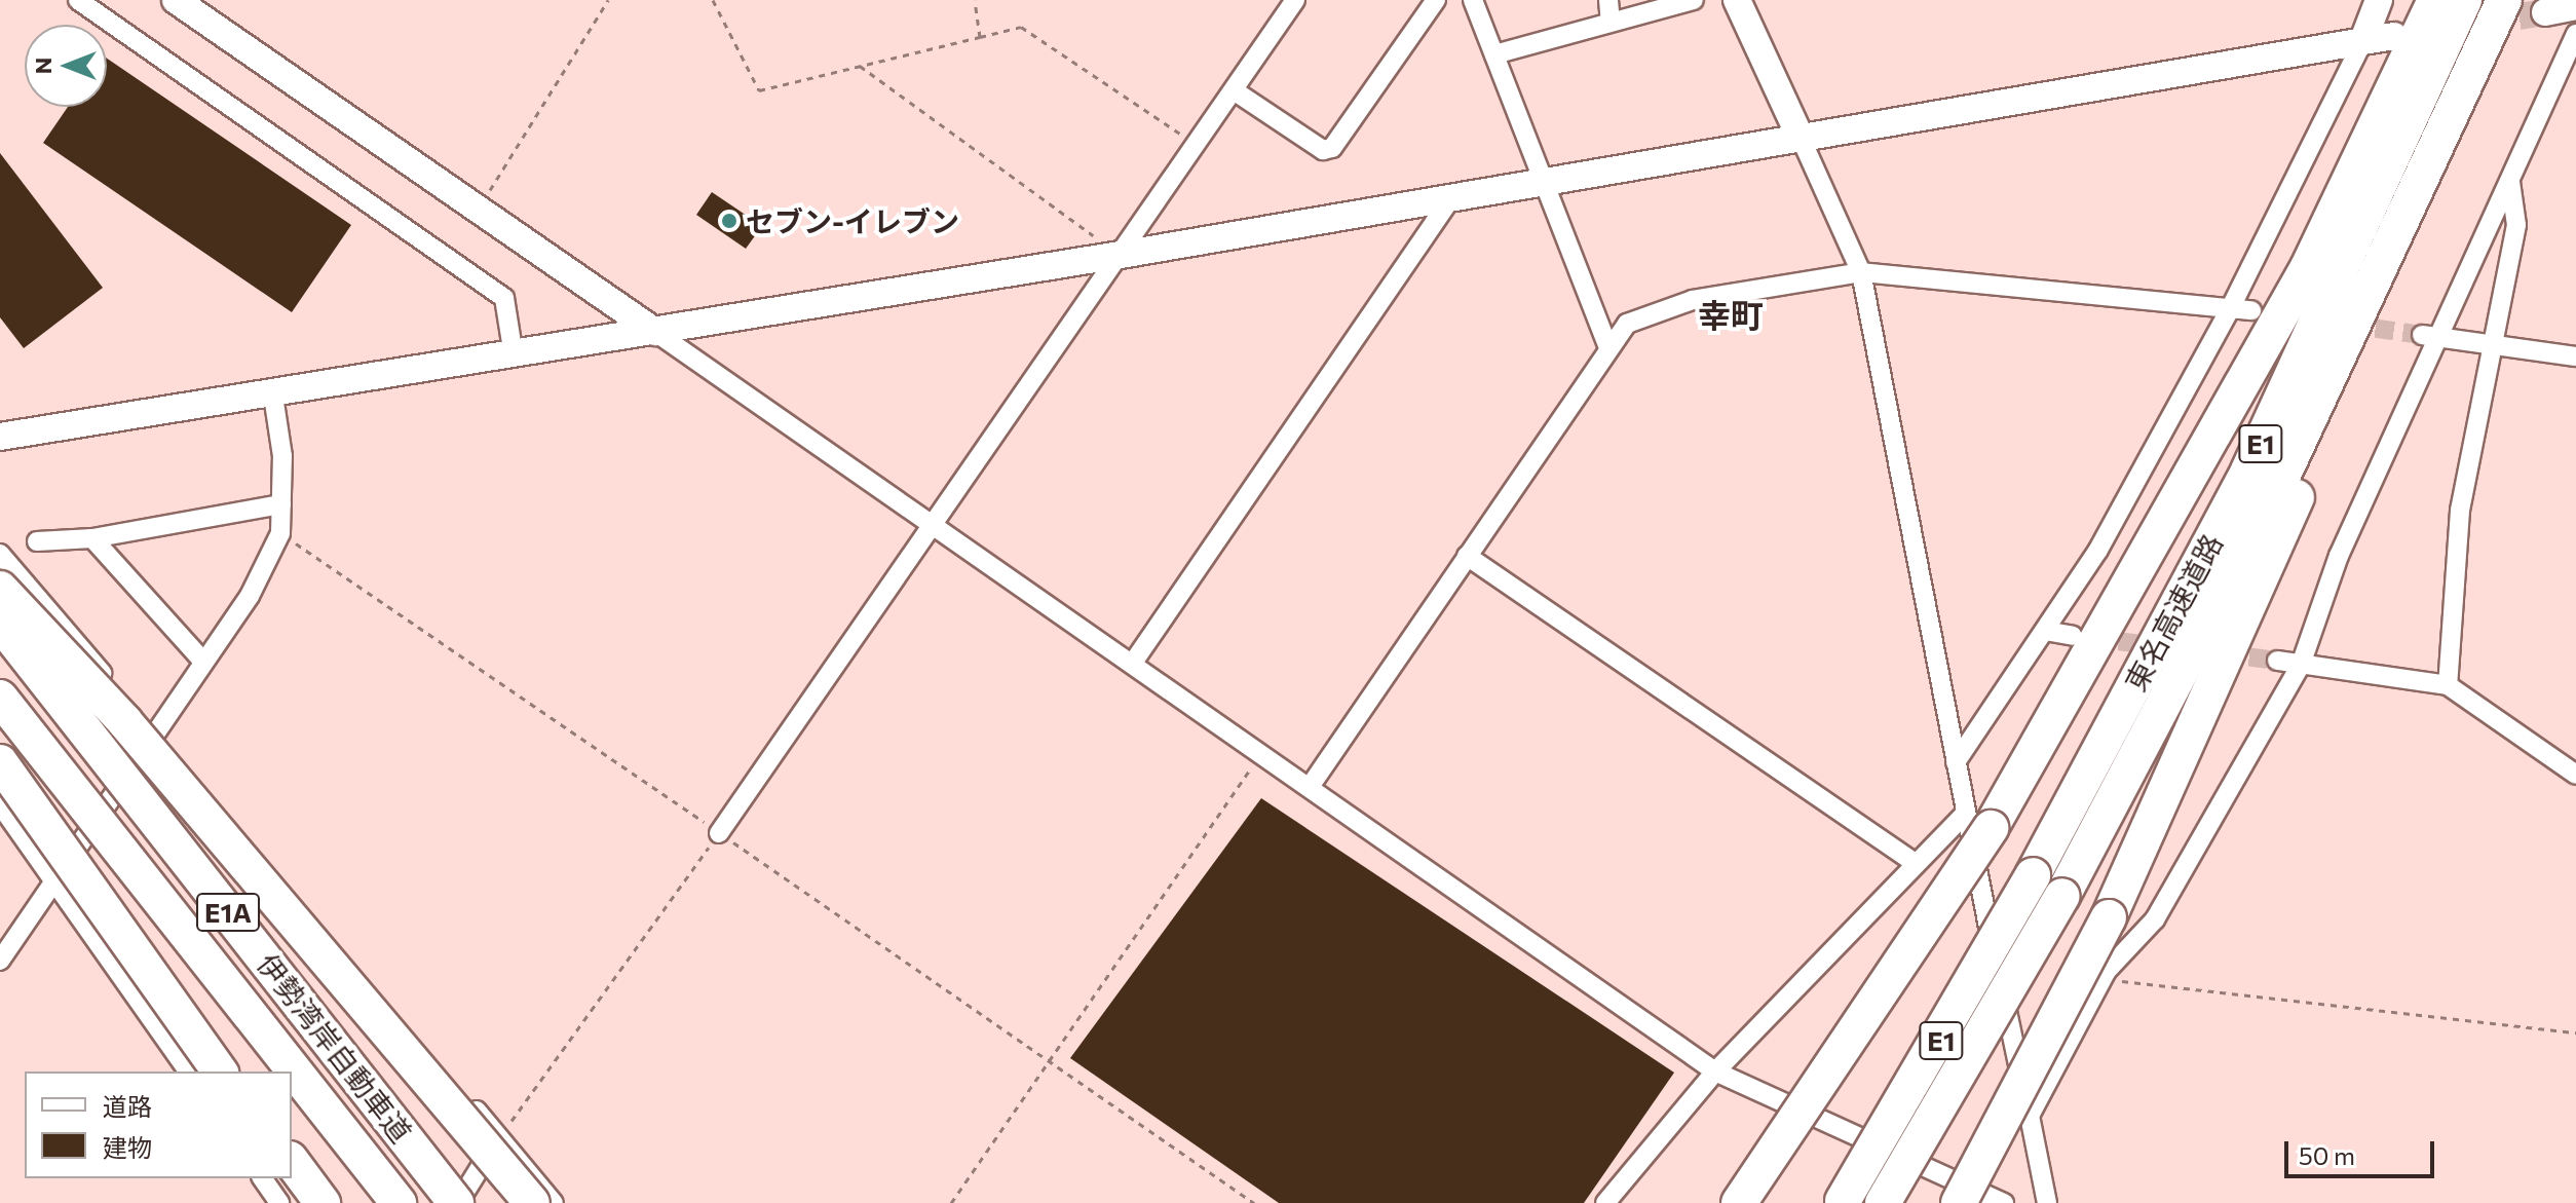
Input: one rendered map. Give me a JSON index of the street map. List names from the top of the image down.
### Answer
{
  "streets": {
    "highway": [
      "E1",
      "東名高速道路",
      "E1A",
      "伊勢湾岸自動車道"
    ]
  },
  "districts": ["幸町"],
  "places": ["セブン-イレブン"],
  "legend": ["道路", "建物"],
  "scale_bar": "50 m",
  "north": "left"
}
